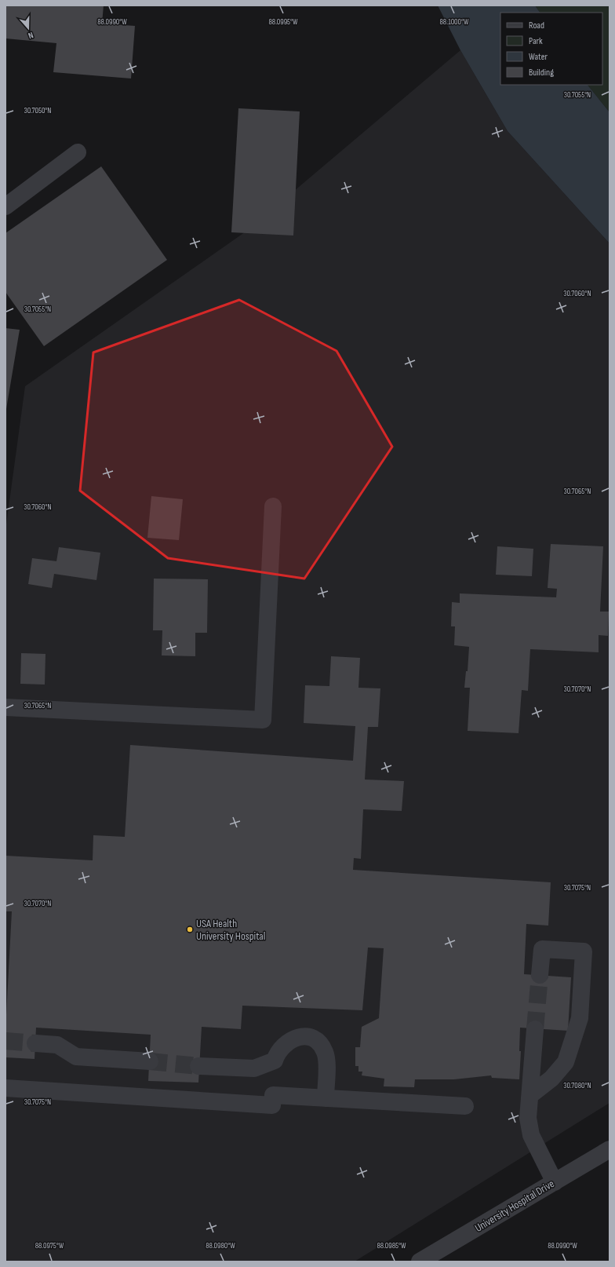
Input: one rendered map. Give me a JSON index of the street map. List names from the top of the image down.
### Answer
{
  "streets": {
    "street": ["University Hospital Drive"]
  },
  "places": ["USA Health University Hospital"],
  "legend": [
    "Road",
    "Park",
    "Water",
    "Building"
  ],
  "north": "bottom",
  "coordinates": [
    "88.0990°W",
    "88.0995°W",
    "88.1000°W",
    "30.7055°N",
    "30.7050°N",
    "30.7060°N",
    "30.7065°N",
    "30.7070°N",
    "30.7075°N",
    "30.7080°N",
    "88.0975°W",
    "88.0980°W",
    "88.0985°W"
  ]
}
